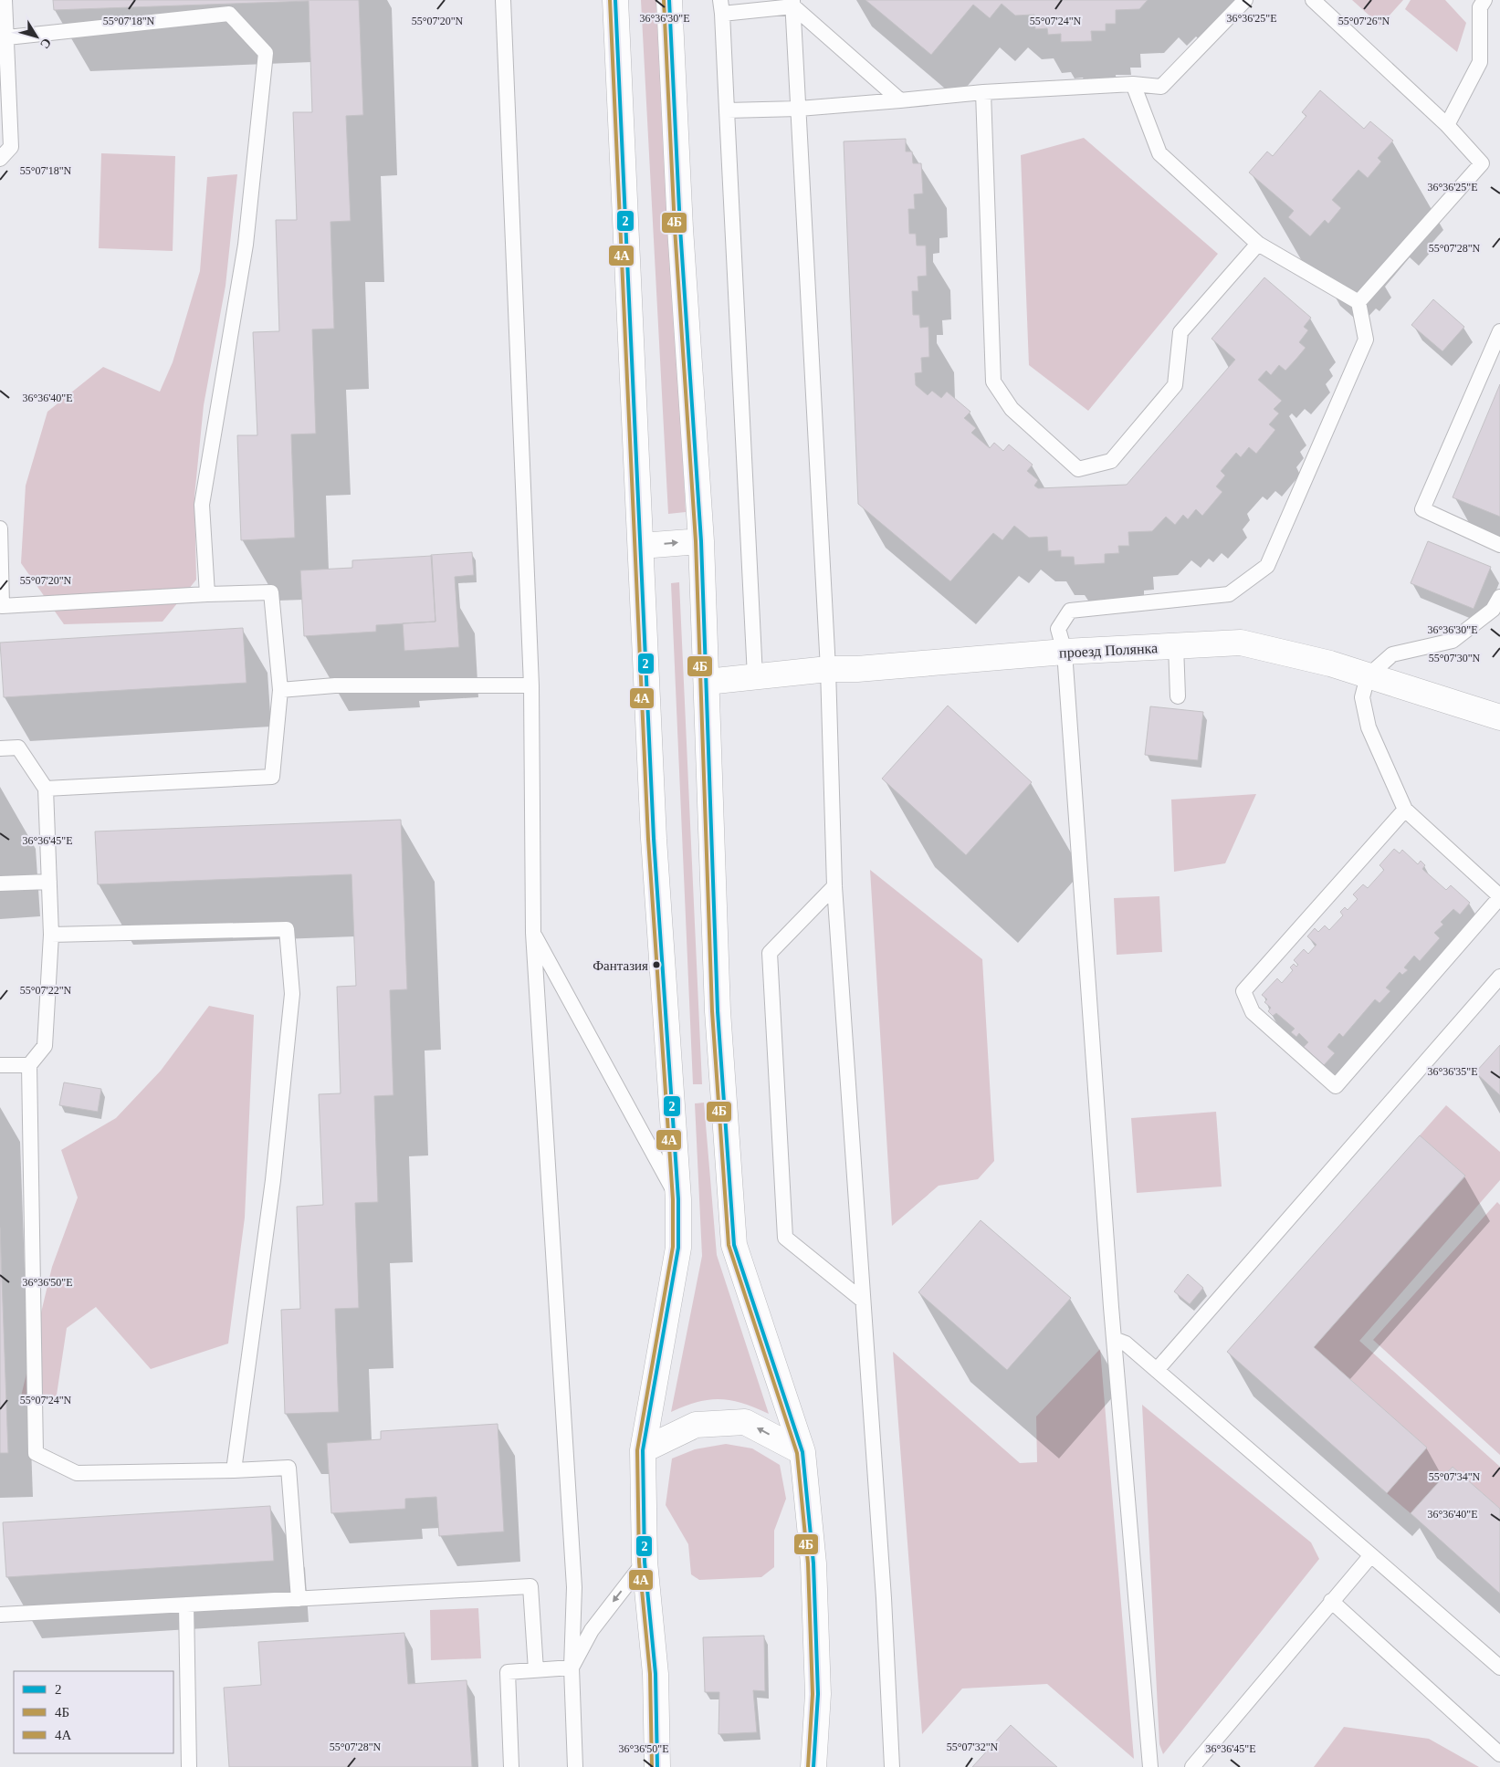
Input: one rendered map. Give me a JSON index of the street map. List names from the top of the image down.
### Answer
{
  "streets": {
    "main road": ["проезд Полянка"]
  },
  "places": ["Фантазия"],
  "lines": ["transit line 2", "transit line 4Б", "transit line 4А"],
  "legend": ["2", "4Б", "4А"],
  "north": "bottom right",
  "coordinates": [
    "36°36'30\"E",
    "36°36'25\"E",
    "55°07'18\"N",
    "55°07'20\"N",
    "55°07'24\"N",
    "55°07'26\"N",
    "55°07'28\"N",
    "36°36'40\"E",
    "55°07'30\"N",
    "36°36'45\"E",
    "55°07'22\"N",
    "36°36'35\"E",
    "36°36'50\"E",
    "55°07'34\"N",
    "55°07'32\"N"
  ]
}
